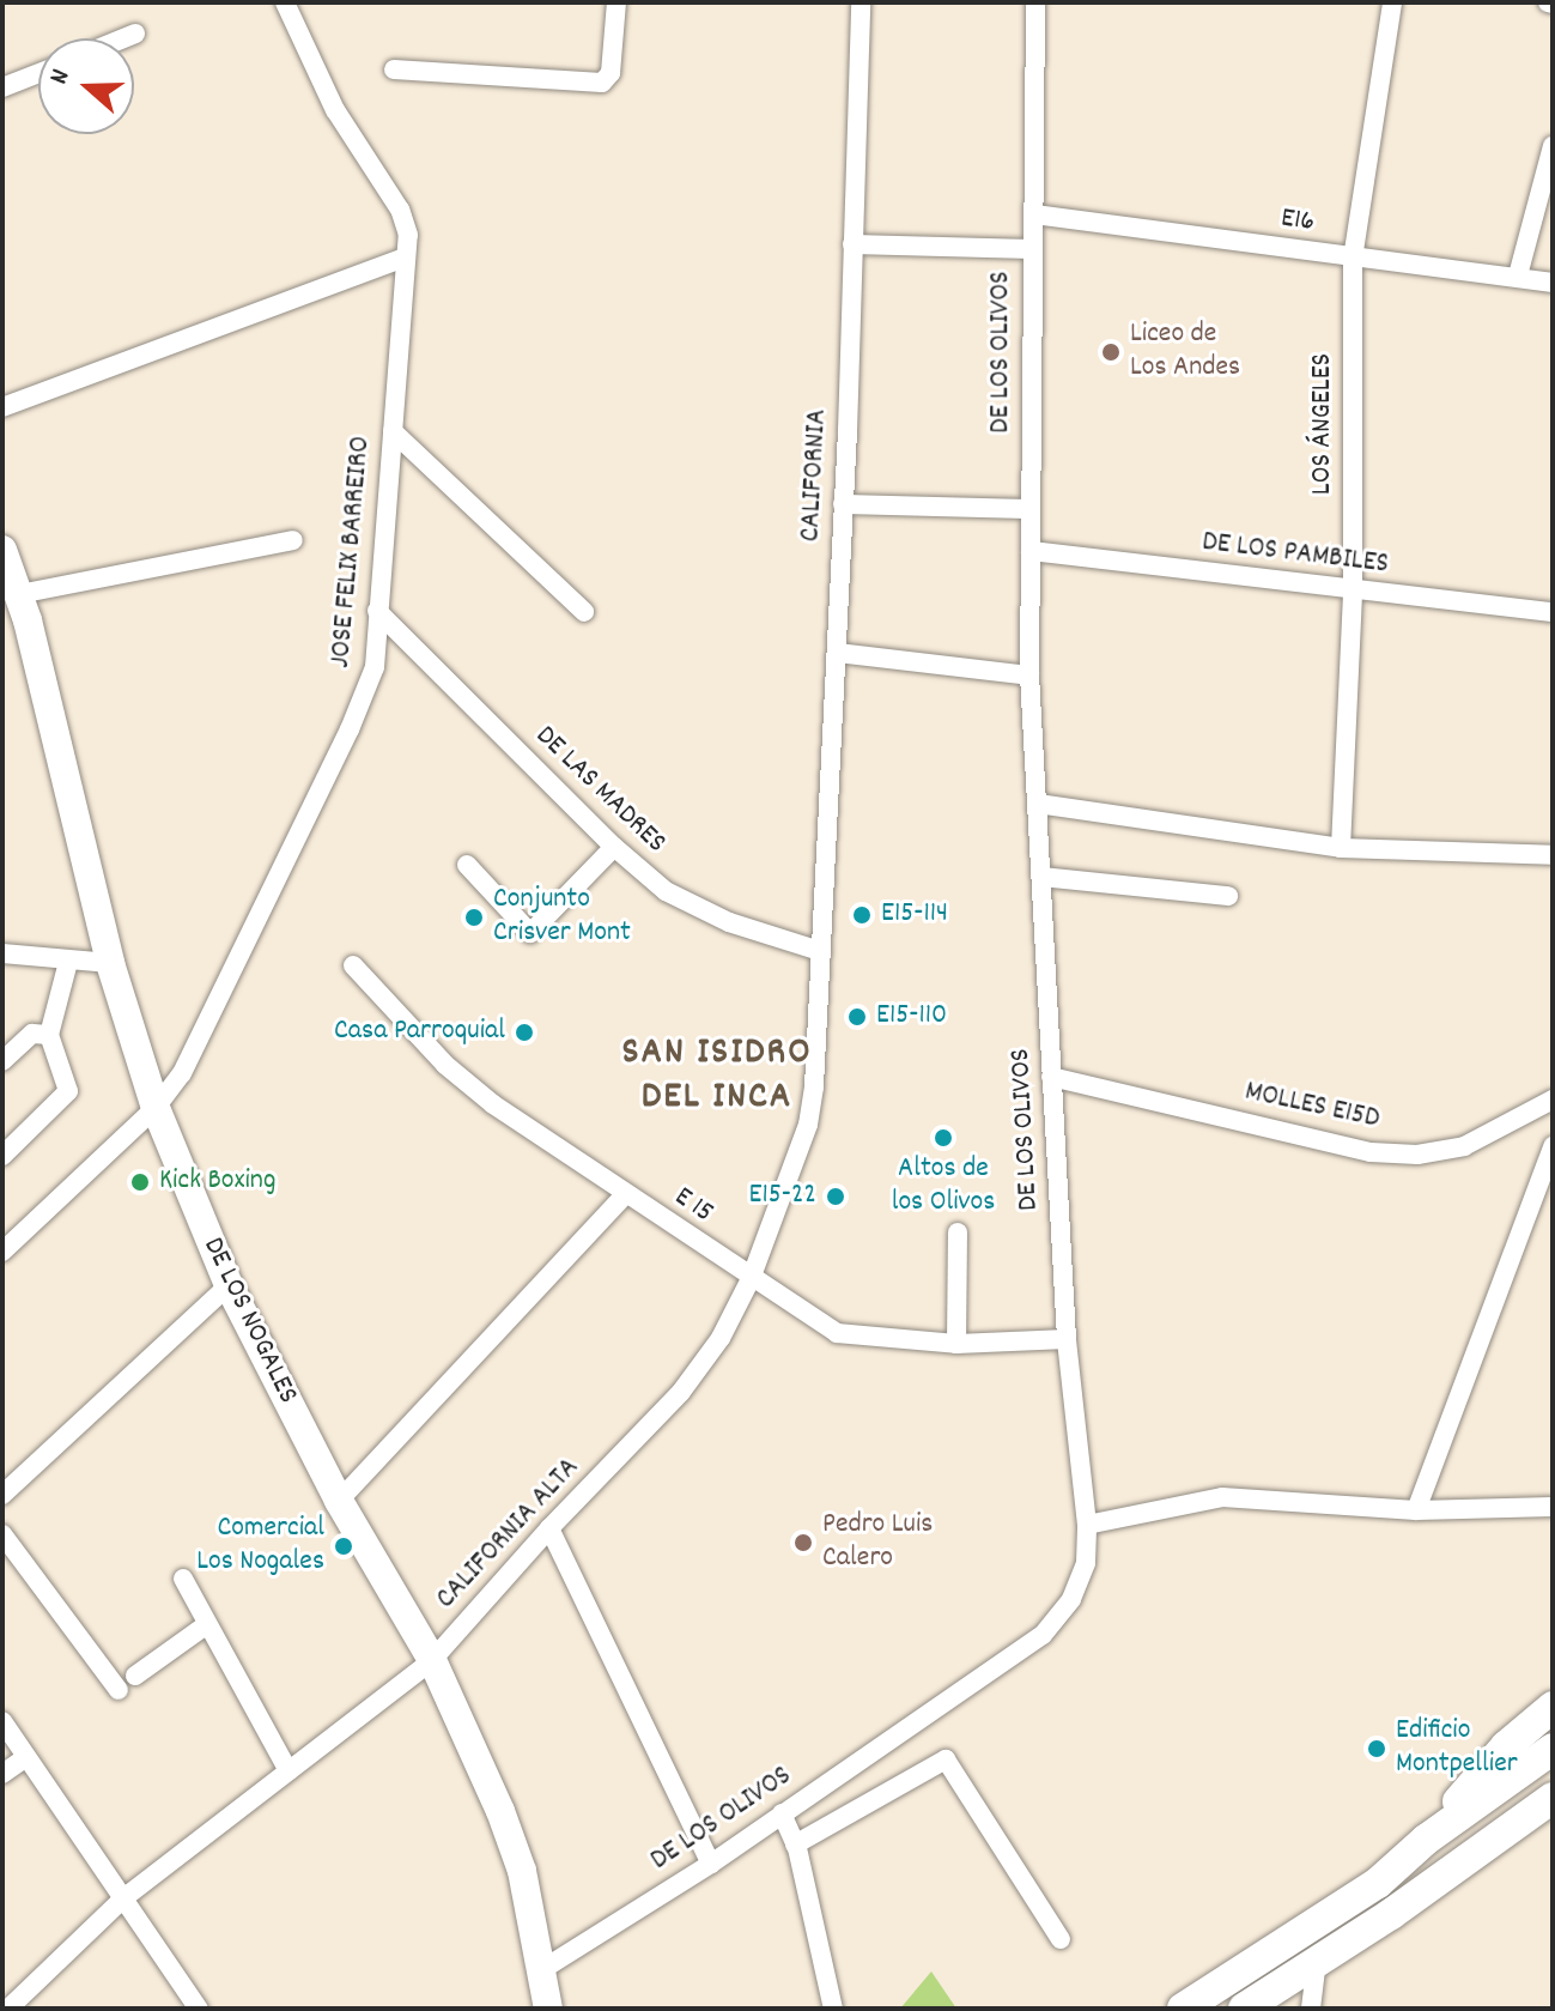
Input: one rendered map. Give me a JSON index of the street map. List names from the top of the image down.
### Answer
{
  "streets": {
    "street": [
      "E16",
      "DE LOS OLIVOS",
      "LOS ÁNGELES",
      "CALIFORNIA",
      "JOSE FELIX BARREIRO",
      "DE LOS PAMBILES",
      "DE LAS MADRES",
      "MOLLES E15D",
      "E 15",
      "DE LOS NOGALES",
      "CALIFORNIA ALTA"
    ]
  },
  "crossings": [
    ["E16", "DE LOS OLIVOS"],
    ["E16", "LOS ÁNGELES"],
    ["DE LOS OLIVOS", "DE LOS PAMBILES"],
    ["DE LOS OLIVOS", "MOLLES E15D"],
    ["DE LOS OLIVOS", "E 15"],
    ["DE LOS OLIVOS", "DE LOS NOGALES"],
    ["LOS ÁNGELES", "DE LOS PAMBILES"],
    ["CALIFORNIA", "DE LAS MADRES"],
    ["CALIFORNIA", "CALIFORNIA ALTA"],
    ["JOSE FELIX BARREIRO", "DE LAS MADRES"],
    ["JOSE FELIX BARREIRO", "DE LOS NOGALES"],
    ["DE LAS MADRES", "CALIFORNIA ALTA"],
    ["E 15", "CALIFORNIA ALTA"],
    ["DE LOS NOGALES", "CALIFORNIA ALTA"]
  ],
  "districts": ["SAN ISIDRO DEL INCA"],
  "places": [
    "Liceo de Los Andes",
    "E15-114",
    "Conjunto Crisver Mont",
    "E15-110",
    "Casa Parroquial",
    "Altos de los Olivos",
    "Kick Boxing",
    "E15-22",
    "Pedro Luis Calero",
    "Comercial Los Nogales",
    "Edificio Montpellier"
  ],
  "north": "left"
}
